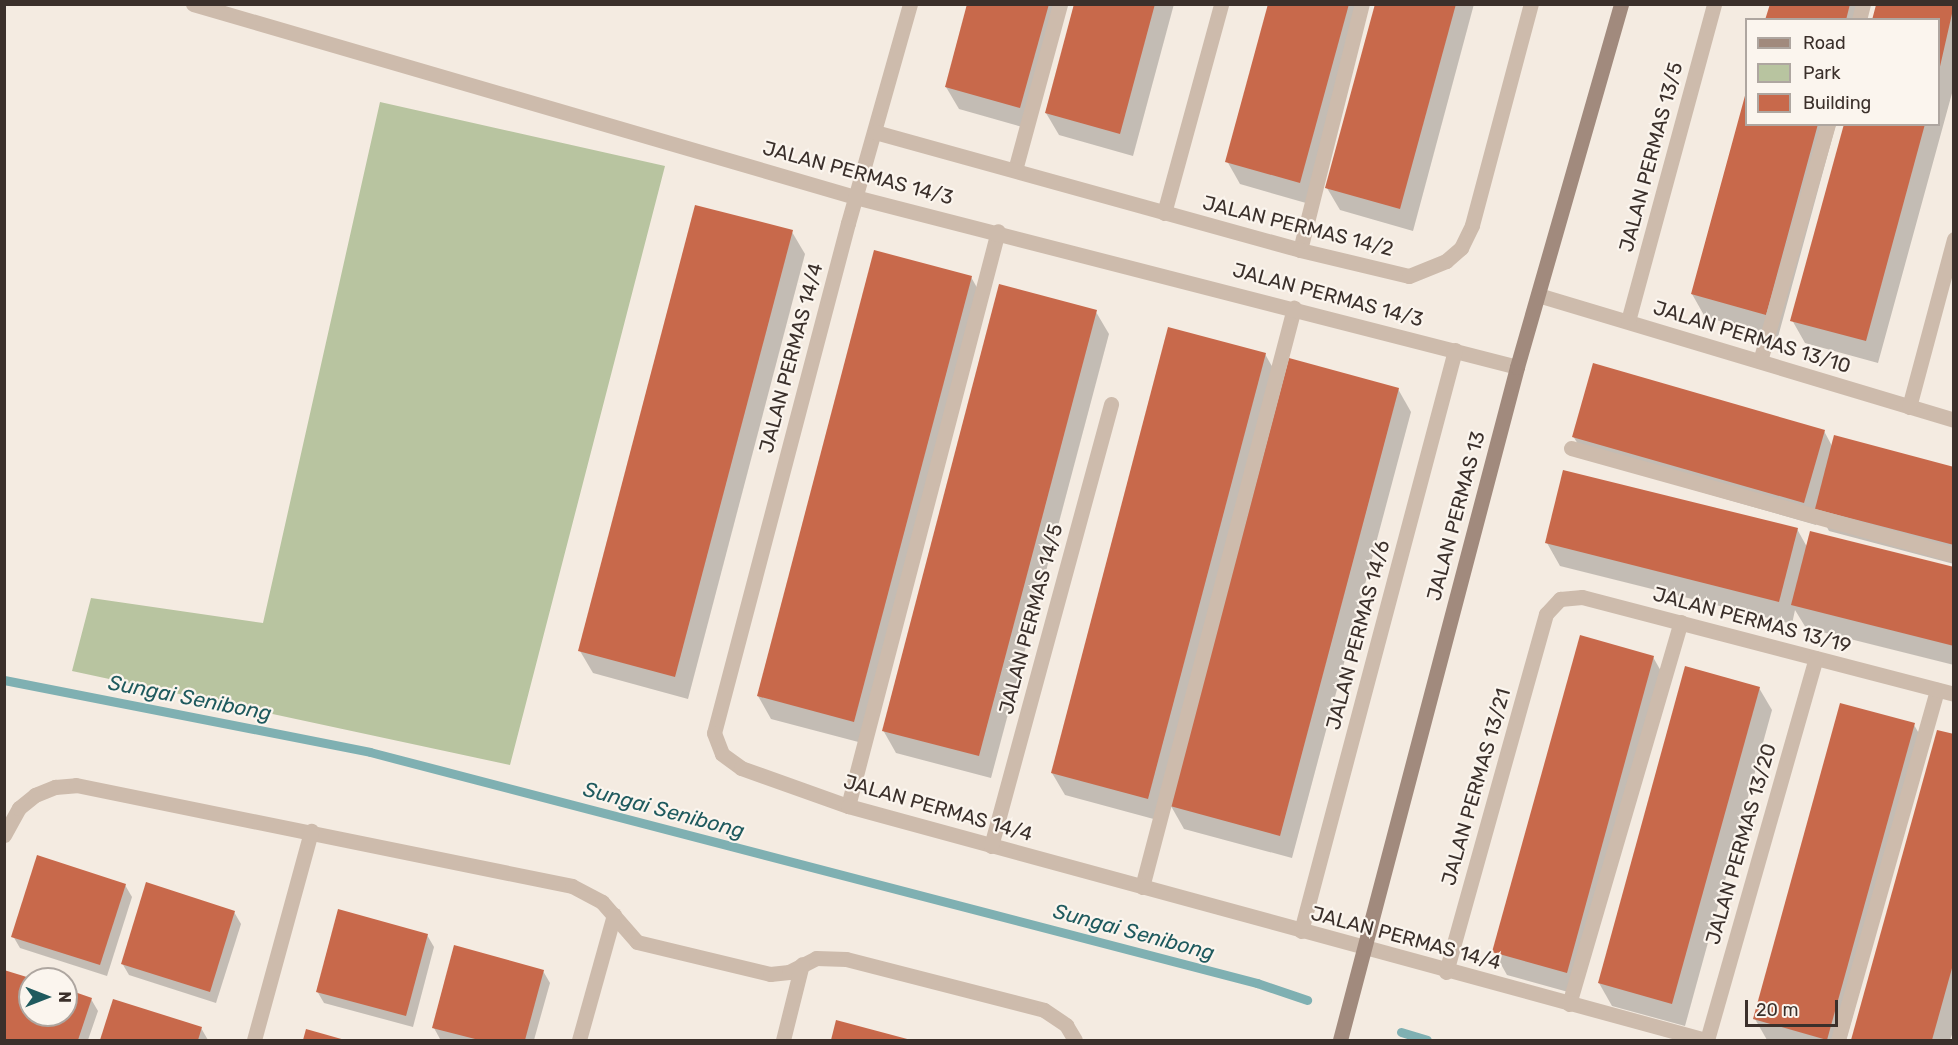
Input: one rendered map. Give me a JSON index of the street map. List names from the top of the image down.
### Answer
{
  "streets": {
    "main road": ["JALAN PERMAS 13"],
    "street": [
      "JALAN PERMAS 13/5",
      "JALAN PERMAS 14/3",
      "JALAN PERMAS 14/2",
      "JALAN PERMAS 13/10",
      "JALAN PERMAS 14/4",
      "JALAN PERMAS 14/5",
      "JALAN PERMAS 13/19",
      "JALAN PERMAS 14/6",
      "JALAN PERMAS 13/21",
      "JALAN PERMAS 13/20"
    ]
  },
  "crossings": [
    ["JALAN PERMAS 13/5", "JALAN PERMAS 13/10"],
    ["JALAN PERMAS 14/3", "JALAN PERMAS 14/4"],
    ["JALAN PERMAS 14/3", "JALAN PERMAS 13"],
    ["JALAN PERMAS 14/3", "JALAN PERMAS 14/6"],
    ["JALAN PERMAS 14/2", "JALAN PERMAS 14/4"],
    ["JALAN PERMAS 13/10", "JALAN PERMAS 13"],
    ["JALAN PERMAS 14/4", "JALAN PERMAS 13"],
    ["JALAN PERMAS 14/4", "JALAN PERMAS 14/5"],
    ["JALAN PERMAS 14/4", "JALAN PERMAS 14/6"],
    ["JALAN PERMAS 14/4", "JALAN PERMAS 13/21"],
    ["JALAN PERMAS 14/4", "JALAN PERMAS 13/20"],
    ["JALAN PERMAS 13/19", "JALAN PERMAS 13/21"],
    ["JALAN PERMAS 13/19", "JALAN PERMAS 13/20"]
  ],
  "water": ["Sungai Senibong"],
  "legend": ["Road", "Park", "Building"],
  "scale_bar": "20 m",
  "north": "right"
}
